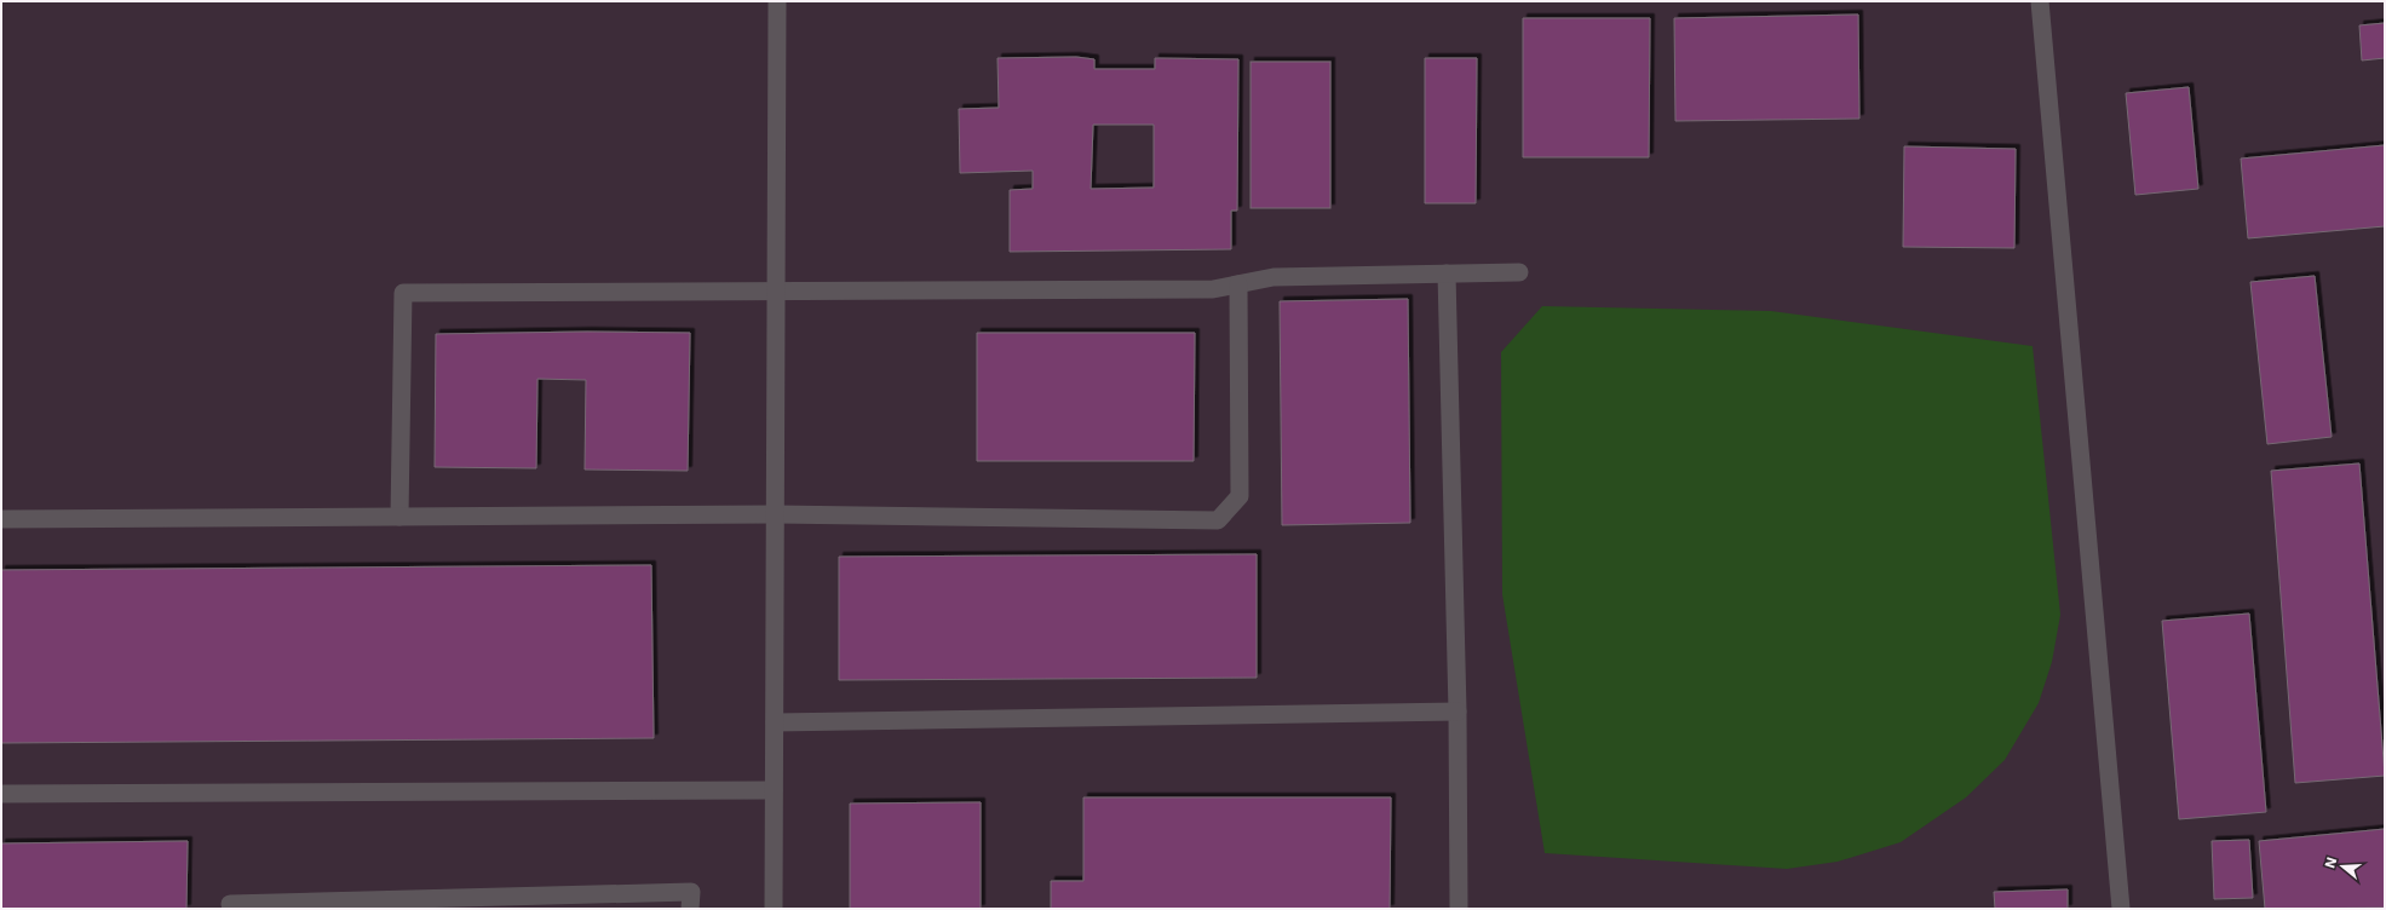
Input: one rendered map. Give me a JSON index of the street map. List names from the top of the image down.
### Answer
{
  "north": "left"
}
